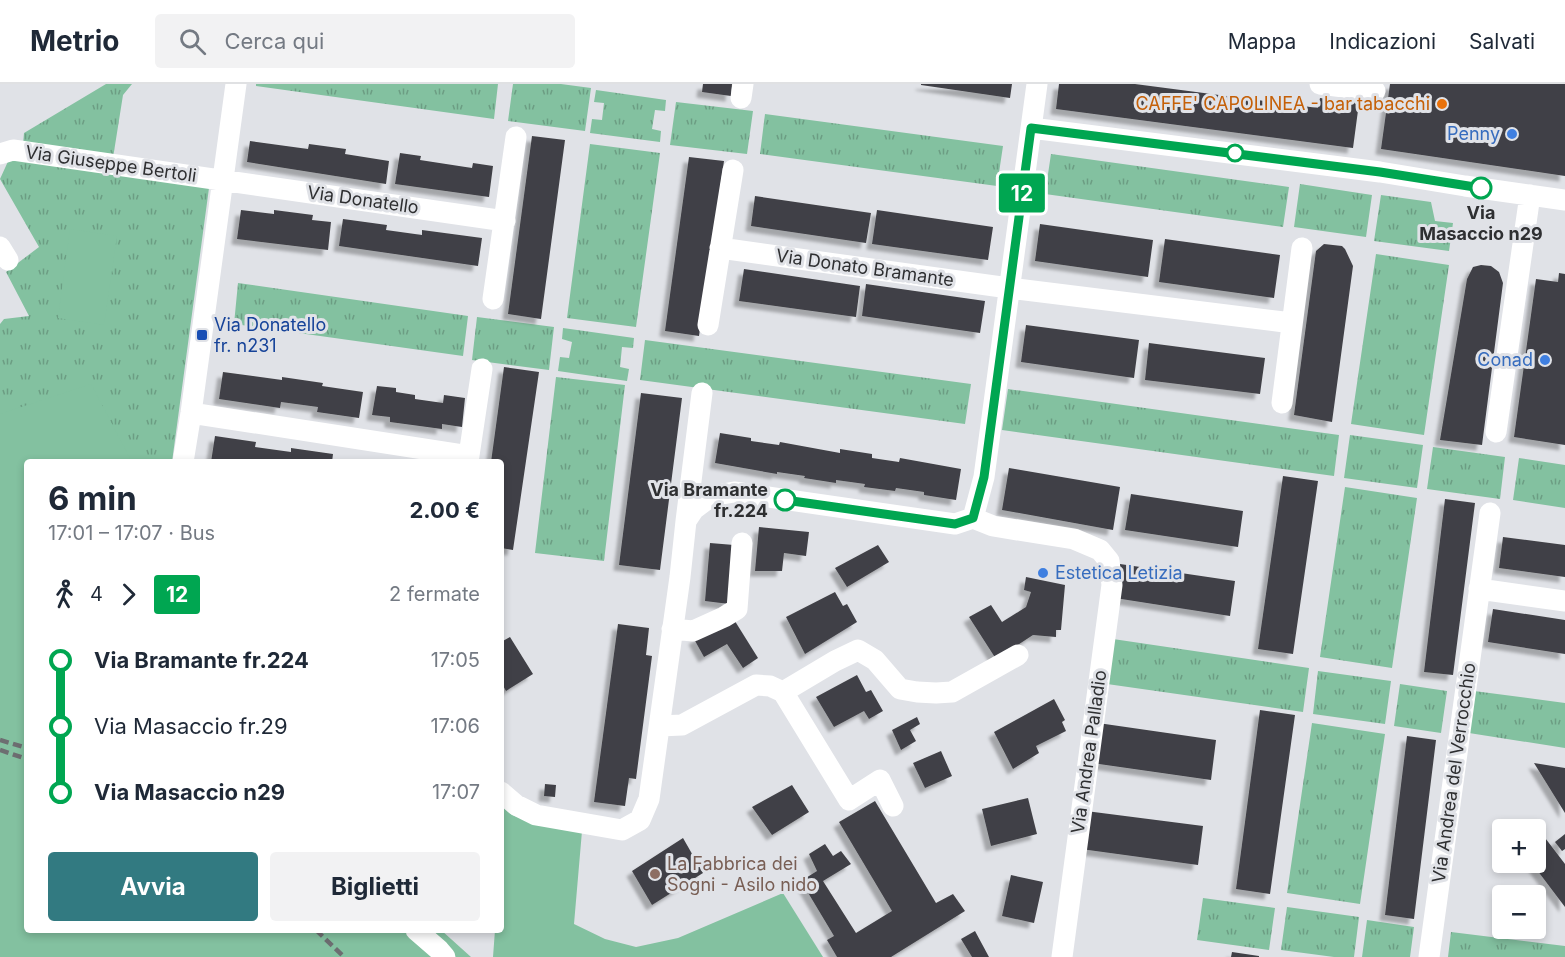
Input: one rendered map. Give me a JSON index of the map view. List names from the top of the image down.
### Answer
{
  "streets": {
    "street": [
      "Via Giuseppe Bertoli",
      "Via Donatello",
      "Via Donato Bramante",
      "Via Andrea Palladio",
      "Via Andrea del Verrocchio"
    ]
  },
  "crossings": [
    ["Via Giuseppe Bertoli", "Via Donatello"]
  ],
  "places": {
    "other": [
      "CAFFE' CAPOLINEA - bar tabacchi",
      "Penny",
      "Via Masaccio n29",
      "Conad",
      "Via Bramante fr.224",
      "Estetica Letizia",
      "La Fabbrica dei Sogni - Asilo nido"
    ],
    "transit": ["Via Donatello fr. n231"]
  },
  "lines": ["bus line 12"],
  "page": {
    "header": "Metrio",
    "search": "Cerca qui",
    "nav": ["Mappa", "Indicazioni", "Salvati"],
    "on_map": "12",
    "heading": ["6 min", "17:01 – 17:07 · Bus", "2.00 €"],
    "legs": ["4", "12", "2 fermate"],
    "list": [
      {
        "name": "Via Bramante fr.224",
        "value": "17:05"
      },
      {
        "name": "Via Masaccio fr.29",
        "value": "17:06"
      },
      {
        "name": "Via Masaccio n29",
        "value": "17:07"
      }
    ],
    "map_buttons": ["+", "−"],
    "buttons": ["Avvia", "Biglietti"]
  }
}
